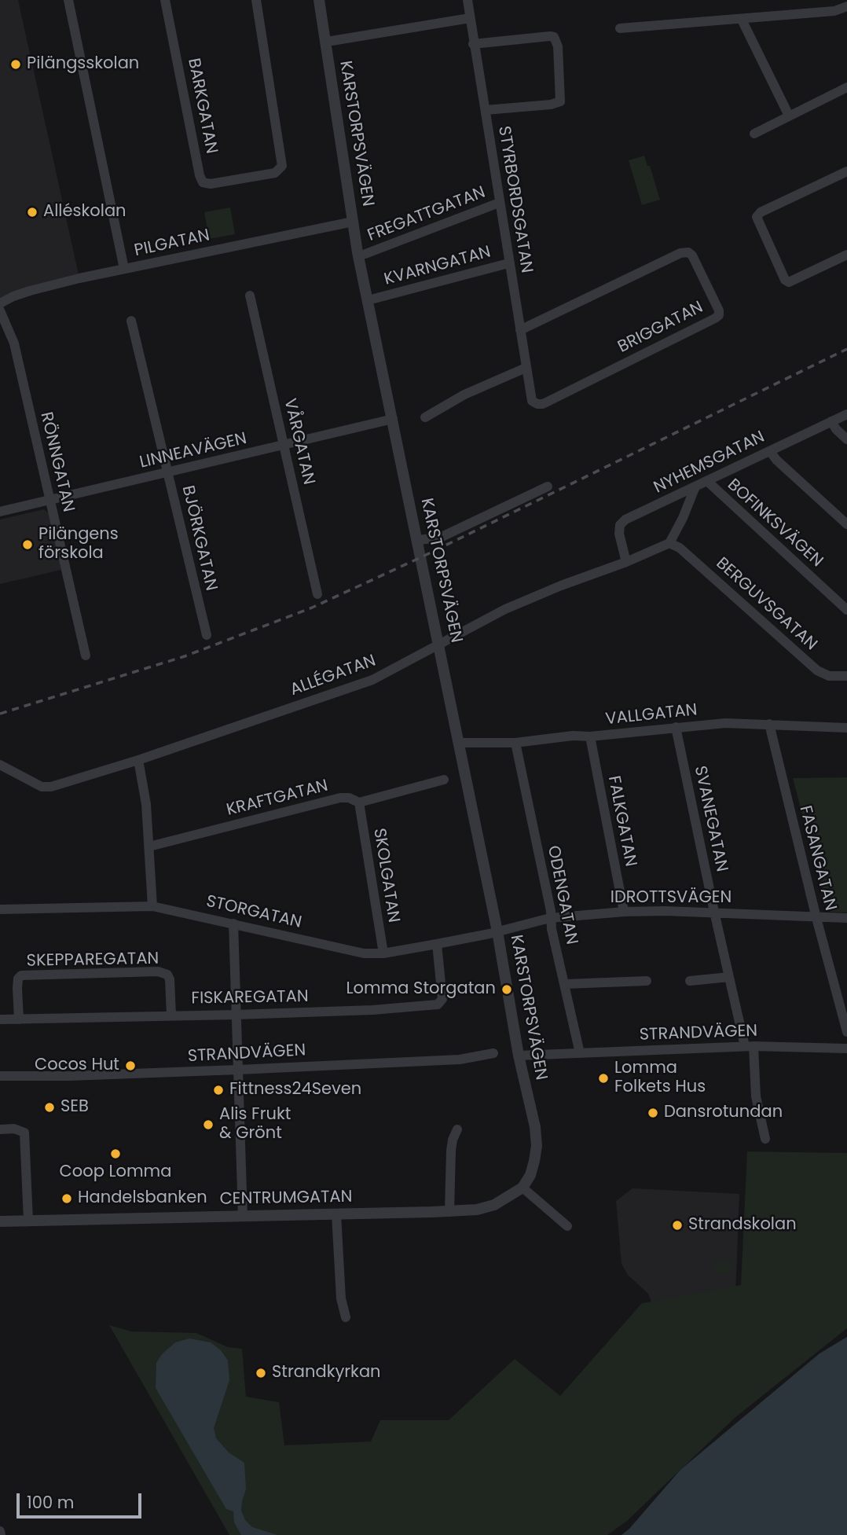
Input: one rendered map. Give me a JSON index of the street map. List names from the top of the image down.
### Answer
{
  "streets": {
    "street": [
      "BARKGATAN",
      "KARSTORPSVÄGEN",
      "STYRBORDSGATAN",
      "FREGATTGATAN",
      "PILGATAN",
      "KVARNGATAN",
      "BRIGGATAN",
      "VÅRGATAN",
      "LINNEAVÄGEN",
      "RÖNNGATAN",
      "NYHEMSGATAN",
      "BOFINKSVÄGEN",
      "BJÖRKGATAN",
      "BERGUVSGATAN",
      "ALLÉGATAN",
      "VALLGATAN",
      "KRAFTGATAN",
      "SVANEGATAN",
      "FALKGATAN",
      "FASANGATAN",
      "SKOLGATAN",
      "ODENGATAN",
      "IDROTTSVÄGEN",
      "STORGATAN",
      "SKEPPAREGATAN",
      "FISKAREGATAN",
      "STRANDVÄGEN",
      "CENTRUMGATAN"
    ]
  },
  "crossings": [
    ["KARSTORPSVÄGEN", "PILGATAN"],
    ["KARSTORPSVÄGEN", "LINNEAVÄGEN"],
    ["KARSTORPSVÄGEN", "ALLÉGATAN"],
    ["KARSTORPSVÄGEN", "VALLGATAN"],
    ["KARSTORPSVÄGEN", "IDROTTSVÄGEN"],
    ["KARSTORPSVÄGEN", "STORGATAN"],
    ["KARSTORPSVÄGEN", "STRANDVÄGEN"],
    ["KARSTORPSVÄGEN", "CENTRUMGATAN"],
    ["STYRBORDSGATAN", "FREGATTGATAN"],
    ["STYRBORDSGATAN", "KVARNGATAN"],
    ["STYRBORDSGATAN", "BRIGGATAN"],
    ["VÅRGATAN", "LINNEAVÄGEN"],
    ["LINNEAVÄGEN", "RÖNNGATAN"],
    ["LINNEAVÄGEN", "BJÖRKGATAN"],
    ["NYHEMSGATAN", "BOFINKSVÄGEN"],
    ["NYHEMSGATAN", "ALLÉGATAN"],
    ["BERGUVSGATAN", "ALLÉGATAN"],
    ["VALLGATAN", "SVANEGATAN"],
    ["VALLGATAN", "FALKGATAN"],
    ["VALLGATAN", "FASANGATAN"],
    ["VALLGATAN", "ODENGATAN"],
    ["KRAFTGATAN", "SKOLGATAN"],
    ["SVANEGATAN", "IDROTTSVÄGEN"],
    ["SVANEGATAN", "STRANDVÄGEN"],
    ["FALKGATAN", "IDROTTSVÄGEN"],
    ["FASANGATAN", "IDROTTSVÄGEN"],
    ["SKOLGATAN", "STORGATAN"],
    ["ODENGATAN", "IDROTTSVÄGEN"],
    ["ODENGATAN", "STRANDVÄGEN"],
    ["IDROTTSVÄGEN", "STORGATAN"],
    ["STORGATAN", "FISKAREGATAN"],
    ["SKEPPAREGATAN", "FISKAREGATAN"]
  ],
  "places": [
    "Pilängsskolan",
    "Alléskolan",
    "Pilängens förskola",
    "Lomma Storgatan",
    "Cocos Hut",
    "Lomma Folkets Hus",
    "Fittness24Seven",
    "SEB",
    "Dansrotundan",
    "Alis Frukt & Grönt",
    "Coop Lomma",
    "Handelsbanken",
    "Strandskolan",
    "Strandkyrkan"
  ],
  "scale_bar": "100 m"
}
